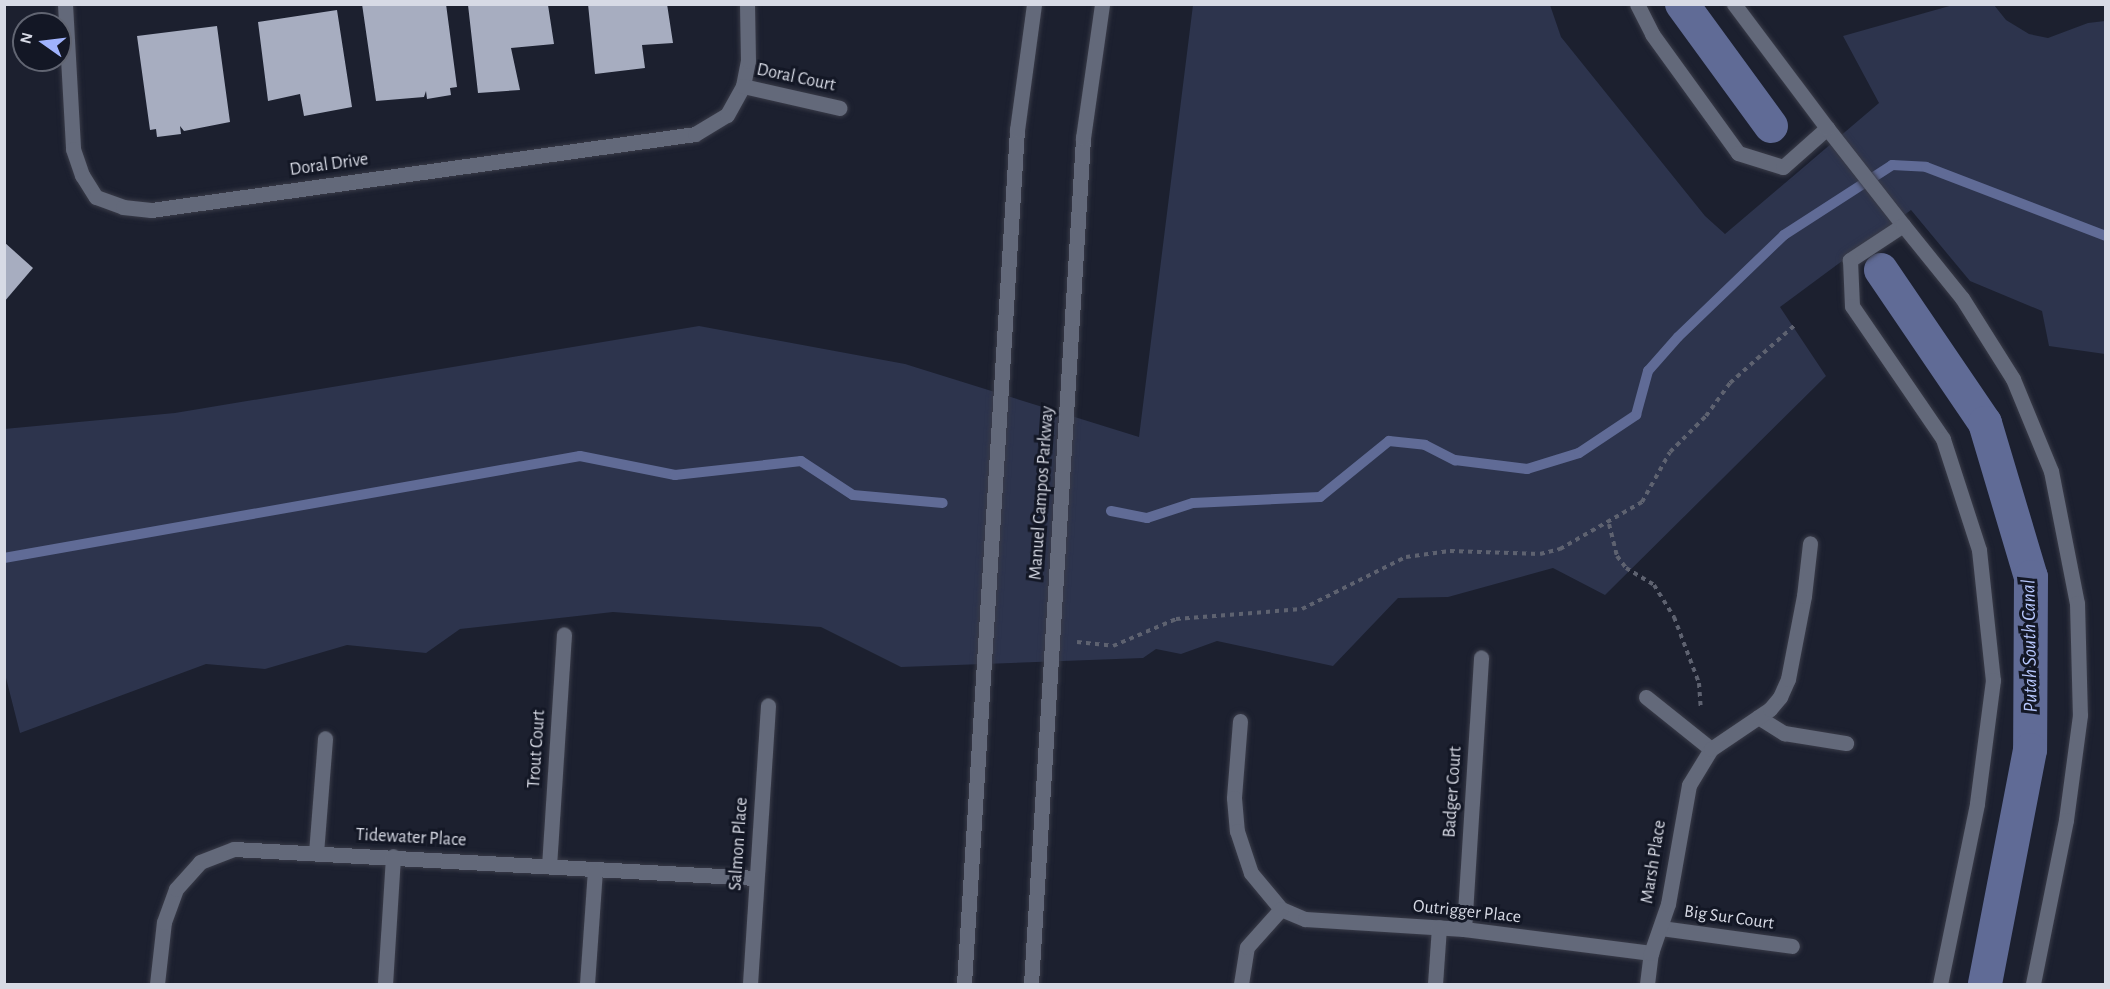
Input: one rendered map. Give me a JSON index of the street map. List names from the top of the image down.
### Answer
{
  "streets": {
    "street": [
      "Doral Court",
      "Doral Drive",
      "Manuel Campos Parkway",
      "Trout Court",
      "Badger Court",
      "Tidewater Place",
      "Salmon Place",
      "Marsh Place",
      "Outrigger Place",
      "Big Sur Court"
    ]
  },
  "crossings": [
    ["Doral Court", "Doral Drive"],
    ["Trout Court", "Tidewater Place"],
    ["Badger Court", "Outrigger Place"],
    ["Tidewater Place", "Salmon Place"],
    ["Marsh Place", "Outrigger Place"],
    ["Marsh Place", "Big Sur Court"]
  ],
  "water": ["Putah South Canal"],
  "north": "left"
}
